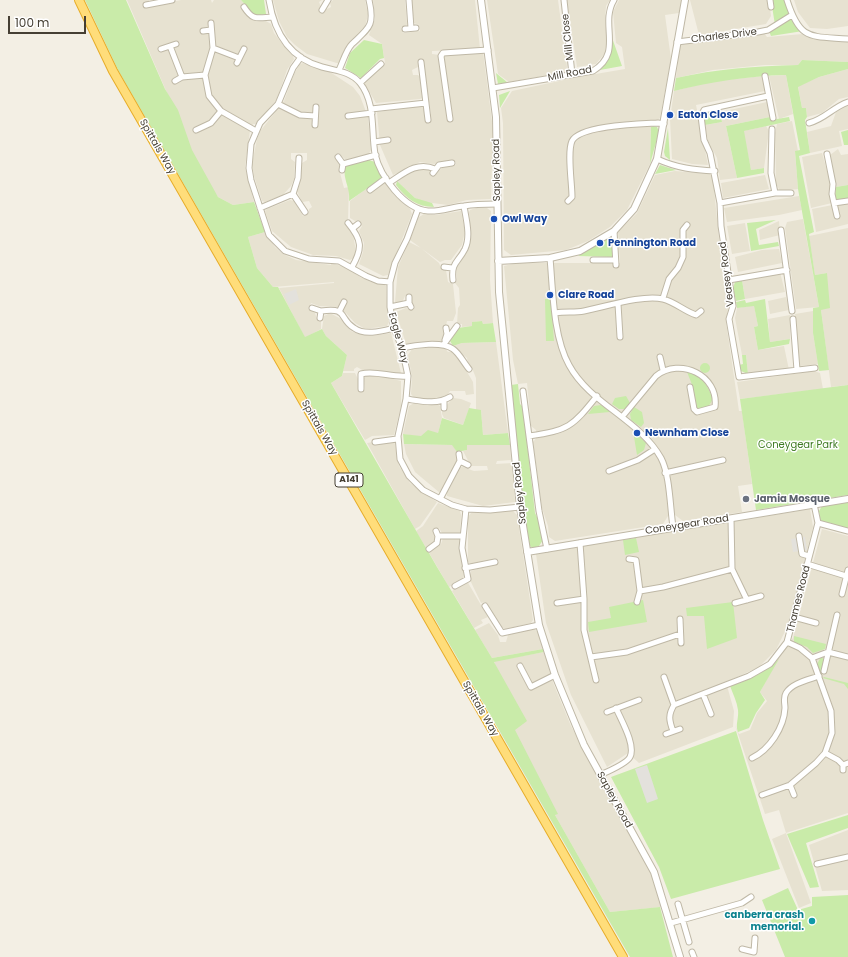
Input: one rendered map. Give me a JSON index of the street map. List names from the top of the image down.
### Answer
{
  "streets": {
    "highway": ["Spittals Way", "A141"],
    "street": [
      "Charles Drive",
      "Mill Close",
      "Mill Road",
      "Sapley Road",
      "Veasey Road",
      "Eagle Way",
      "Coneygear Road",
      "Thames Road"
    ]
  },
  "crossings": [
    ["Mill Close", "Mill Road"],
    ["Mill Road", "Sapley Road"],
    ["Sapley Road", "Eagle Way"],
    ["Sapley Road", "Coneygear Road"],
    ["Coneygear Road", "Thames Road"]
  ],
  "parks": ["Coneygear Park"],
  "places": [
    "Eaton Close",
    "Owl Way",
    "Pennington Road",
    "Clare Road",
    "Newnham Close",
    "Jamia Mosque",
    "canberra crash memorial."
  ],
  "scale_bar": "100 m"
}
